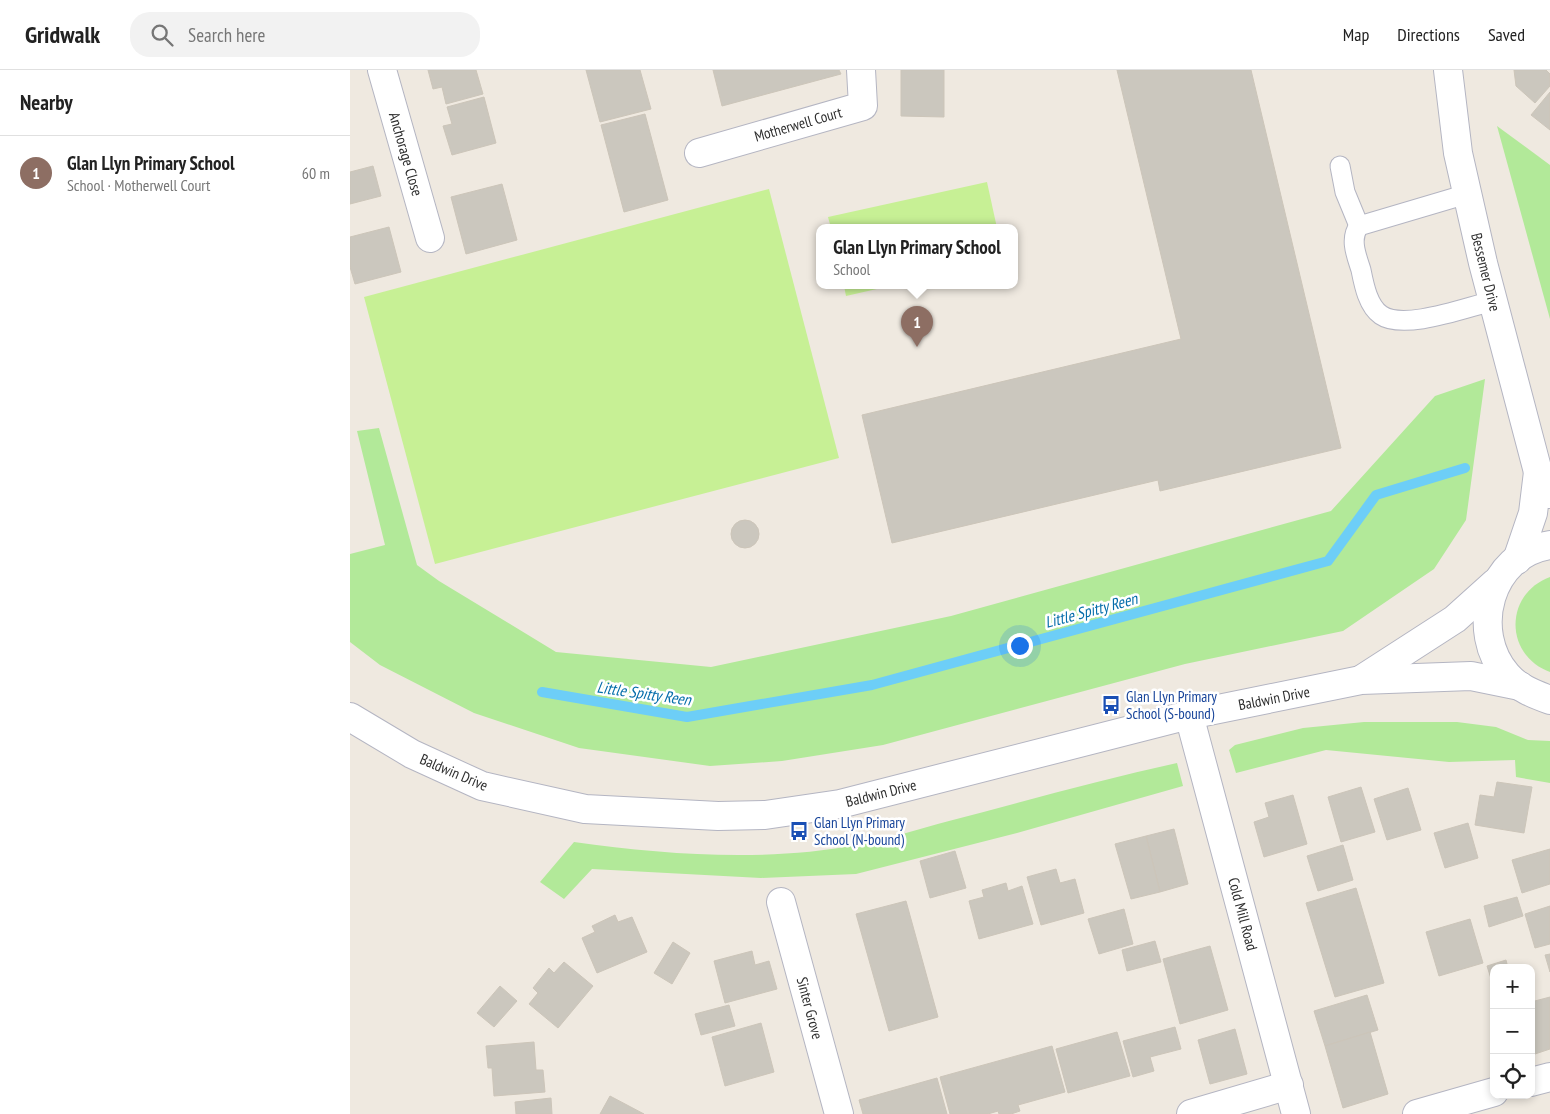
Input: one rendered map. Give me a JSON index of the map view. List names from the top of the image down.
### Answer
{
  "streets": {
    "street": [
      "Motherwell Court",
      "Anchorage Close",
      "Bessemer Drive",
      "Baldwin Drive",
      "Cold Mill Road",
      "Sinter Grove"
    ]
  },
  "crossings": [
    ["Baldwin Drive", "Cold Mill Road"]
  ],
  "water": ["Little Spitty Reen"],
  "places": {
    "bus stop": ["Glan Llyn Primary School (S-bound)", "Glan Llyn Primary School (N-bound)"]
  },
  "page": {
    "header": "Gridwalk",
    "search": "Search here",
    "nav": ["Map", "Directions", "Saved"],
    "heading": "Nearby",
    "list": [
      {
        "mark": "1",
        "name": "Glan Llyn Primary School",
        "note": "School · Motherwell Court",
        "value": "60 m"
      }
    ],
    "popup": ["Glan Llyn Primary School", "School"],
    "pins": "1",
    "map_buttons": ["+", "−"]
  }
}
